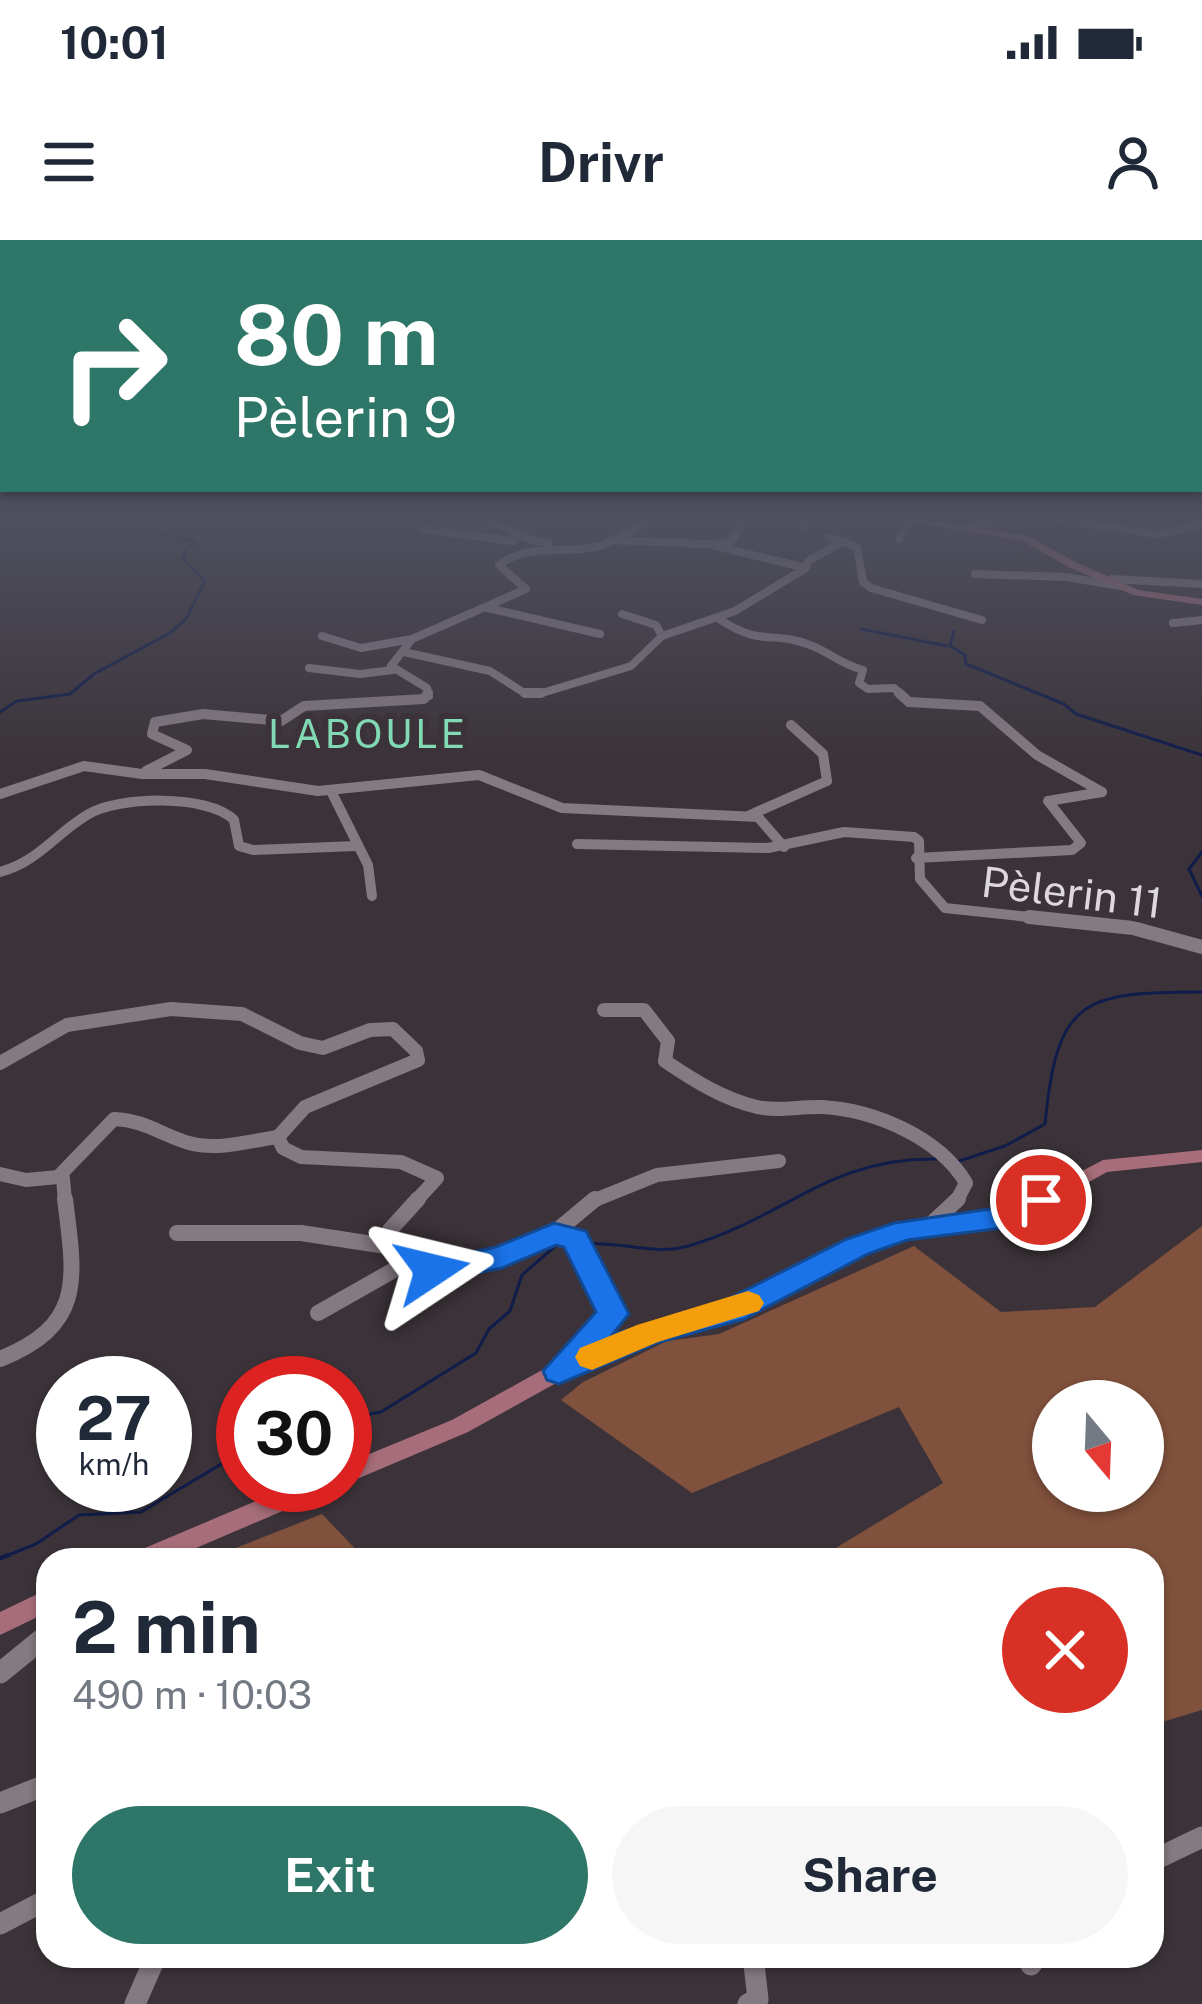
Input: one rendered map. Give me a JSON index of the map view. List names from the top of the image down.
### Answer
{
  "streets": {
    "street": ["Pèlerin 11"]
  },
  "districts": ["LABOULE"],
  "north": "bottom",
  "page": {
    "status": "10:01",
    "header": "Drivr",
    "turn": ["80 m", "Pèlerin 9"],
    "speed": "27 km/h",
    "limit": "30",
    "heading": ["2 min", "490 m · 10:03"],
    "buttons": ["Exit", "Share"]
  }
}
